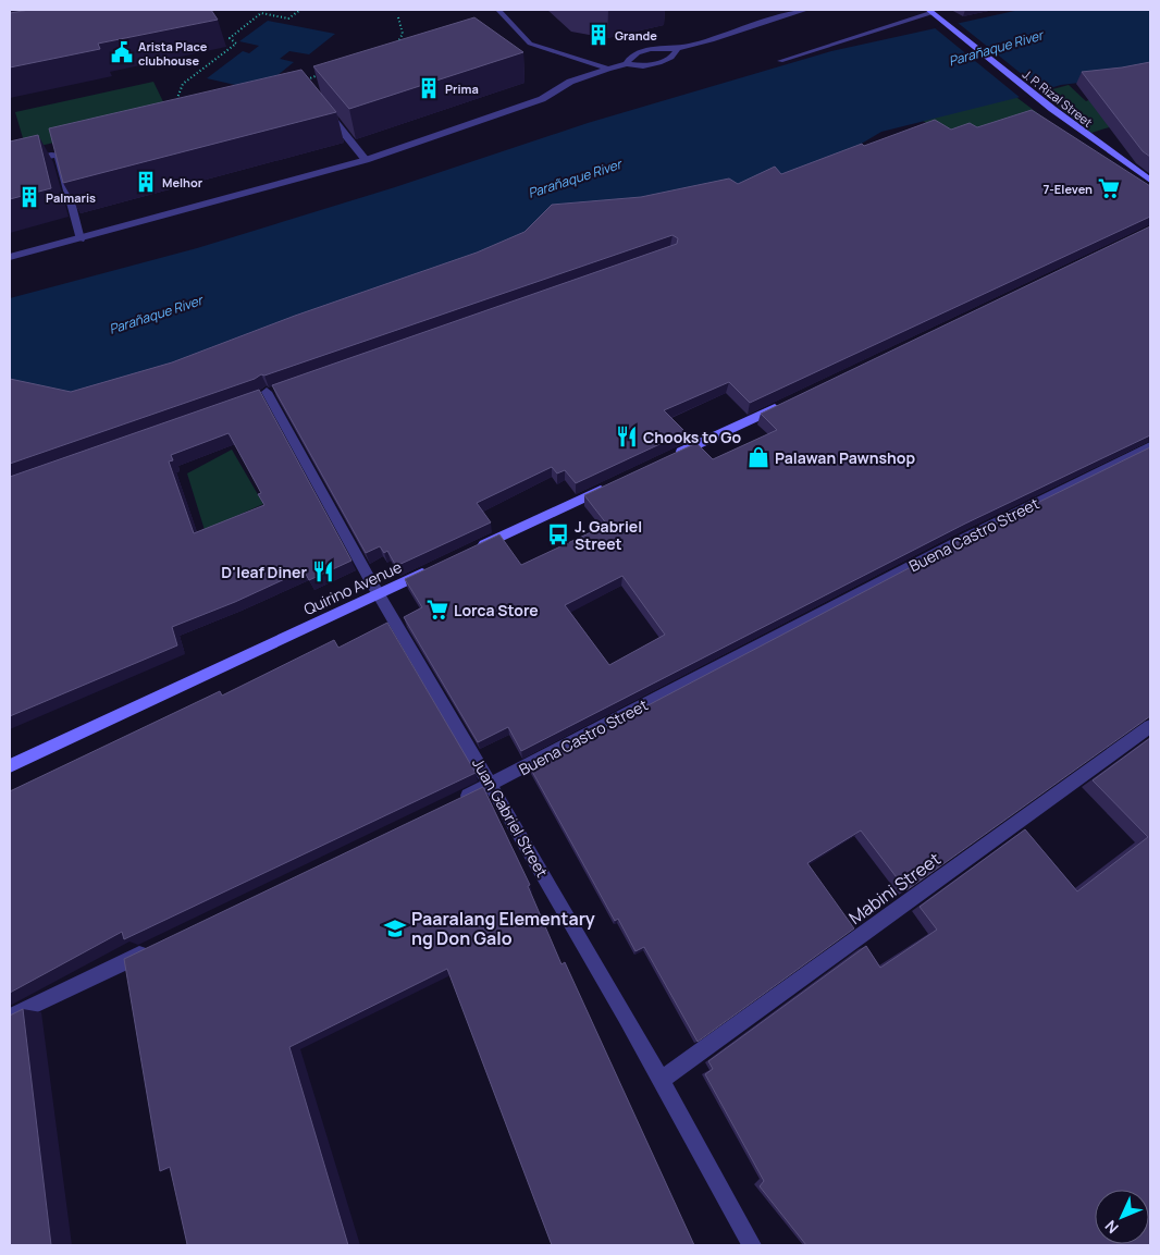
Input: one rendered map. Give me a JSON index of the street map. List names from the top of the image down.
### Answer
{
  "streets": {
    "main road": ["J. P. Rizal Street", "Quirino Avenue"],
    "street": ["Buena Castro Street", "Juan Gabriel Street", "Mabini Street"]
  },
  "crossings": [
    ["Buena Castro Street", "Juan Gabriel Street"],
    ["Quirino Avenue", "Juan Gabriel Street"],
    ["Juan Gabriel Street", "Mabini Street"]
  ],
  "water": ["Parañaque River"],
  "places": {
    "building": [
      "Grande",
      "Prima",
      "Melhor",
      "Palmaris"
    ],
    "public building": ["Arista Place clubhouse"],
    "supermarket": ["7-Eleven", "Lorca Store"],
    "restaurant": ["Chooks to Go", "D'leaf Diner"],
    "shop": ["Palawan Pawnshop"],
    "bus stop": ["J. Gabriel Street"],
    "school or university": ["Paaralang Elementary ng Don Galo"]
  },
  "north": "bottom left"
}
